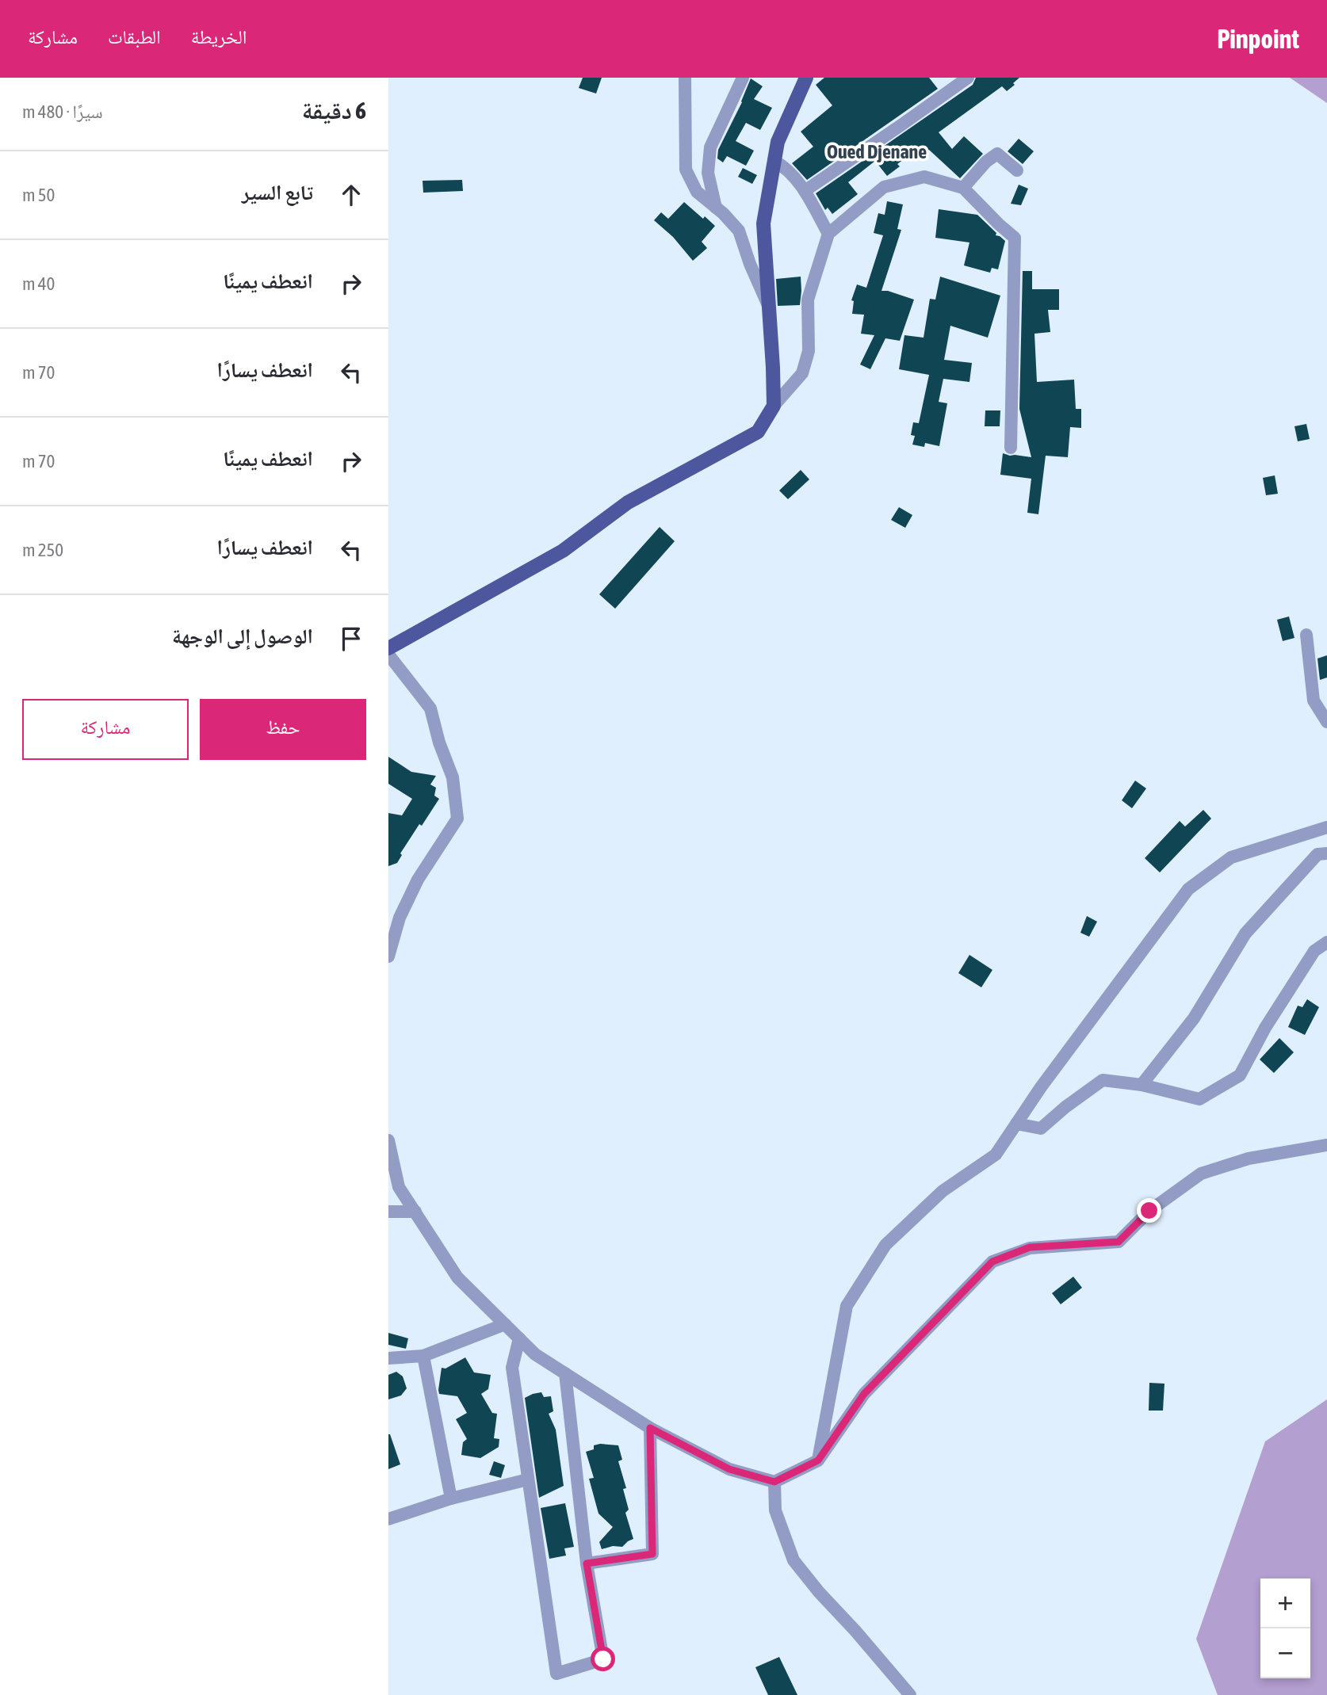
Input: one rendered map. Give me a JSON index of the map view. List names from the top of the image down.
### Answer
{
  "districts": ["Oued Djenane"],
  "page": {
    "header": "Pinpoint",
    "nav": ["الخريطة", "الطبقات", "مشاركة"],
    "heading": ["6 دقيقة", "سيرًا · 480 m"],
    "list": [
      ["تابع السير", "50 m"],
      ["انعطف يمينًا", "40 m"],
      ["انعطف يسارًا", "70 m"],
      ["انعطف يمينًا", "70 m"],
      ["انعطف يسارًا", "250 m"],
      "الوصول إلى الوجهة"
    ],
    "buttons": ["حفظ", "مشاركة"],
    "map_buttons": ["+", "−"]
  }
}
